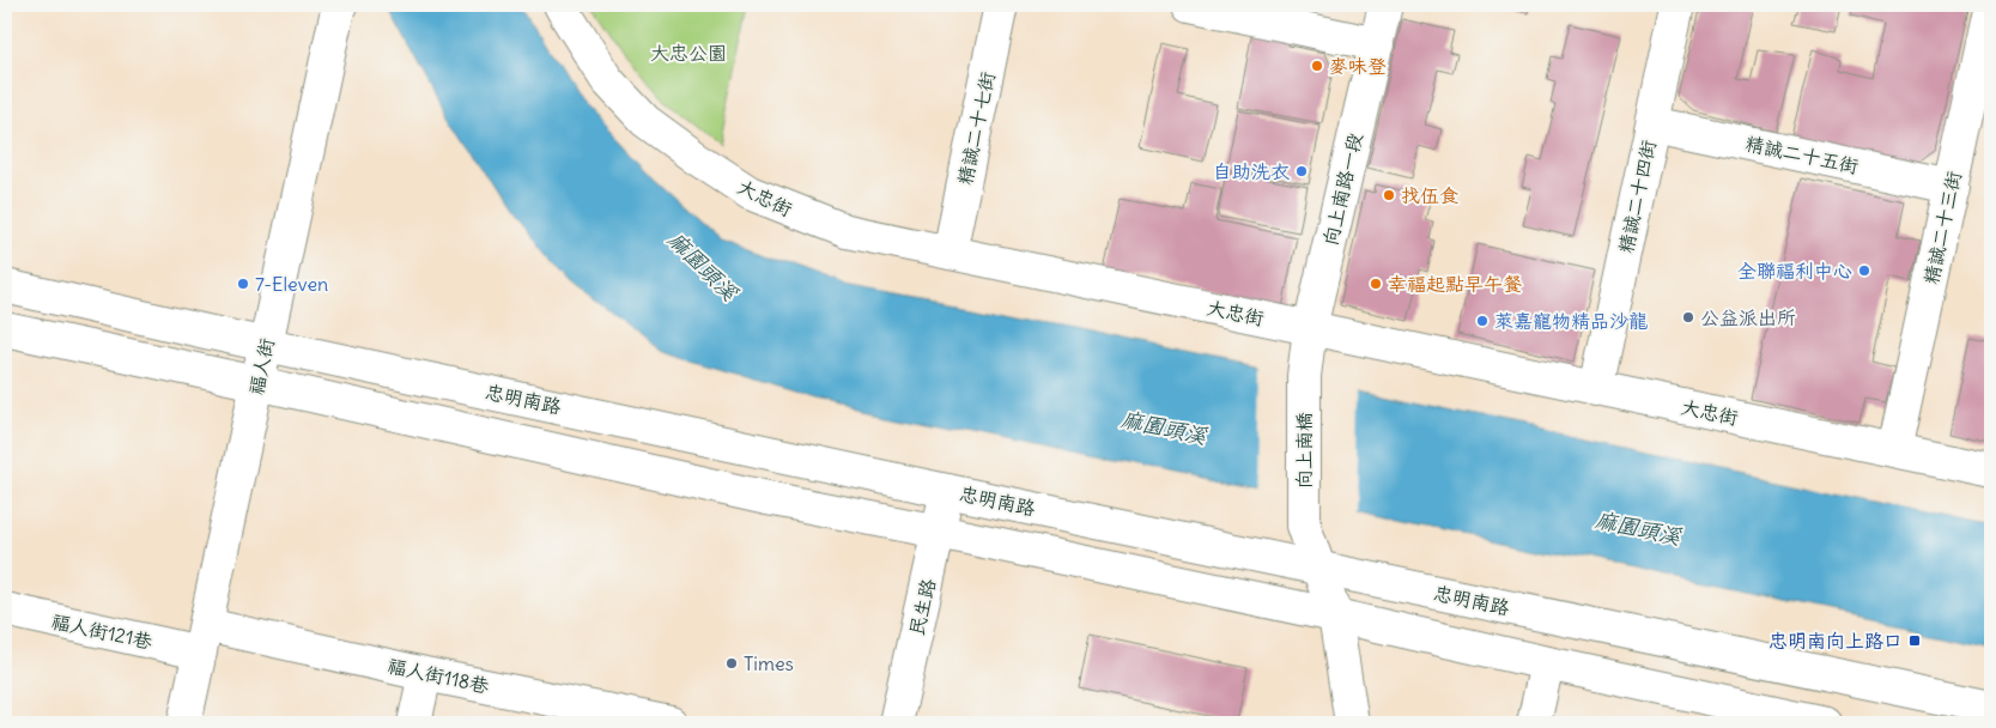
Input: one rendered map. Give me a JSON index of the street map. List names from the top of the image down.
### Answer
{
  "streets": {
    "street": [
      "精誠二十七街",
      "精誠二十五街",
      "向上南路一段",
      "精誠二十四街",
      "大忠街",
      "精誠二十三街",
      "福人街",
      "忠明南路",
      "向上南橋",
      "民生路",
      "福人街121巷",
      "福人街118巷"
    ]
  },
  "crossings": [
    ["精誠二十七街", "大忠街"],
    ["精誠二十五街", "精誠二十四街"],
    ["精誠二十五街", "精誠二十三街"],
    ["向上南路一段", "大忠街"],
    ["向上南路一段", "向上南橋"],
    ["精誠二十四街", "大忠街"],
    ["大忠街", "精誠二十三街"],
    ["福人街", "忠明南路"],
    ["福人街", "福人街121巷"],
    ["福人街", "福人街118巷"],
    ["忠明南路", "向上南橋"],
    ["忠明南路", "民生路"],
    ["福人街121巷", "福人街118巷"]
  ],
  "water": ["麻園頭溪"],
  "parks": ["大忠公園"],
  "places": {
    "other": [
      "麥味登",
      "自助洗衣",
      "找伍食",
      "全聯福利中心",
      "7-Eleven",
      "幸福起點早午餐",
      "公益派出所",
      "萊嘉寵物精品沙龍",
      "Times"
    ],
    "transit": ["忠明南向上路口"]
  }
}
